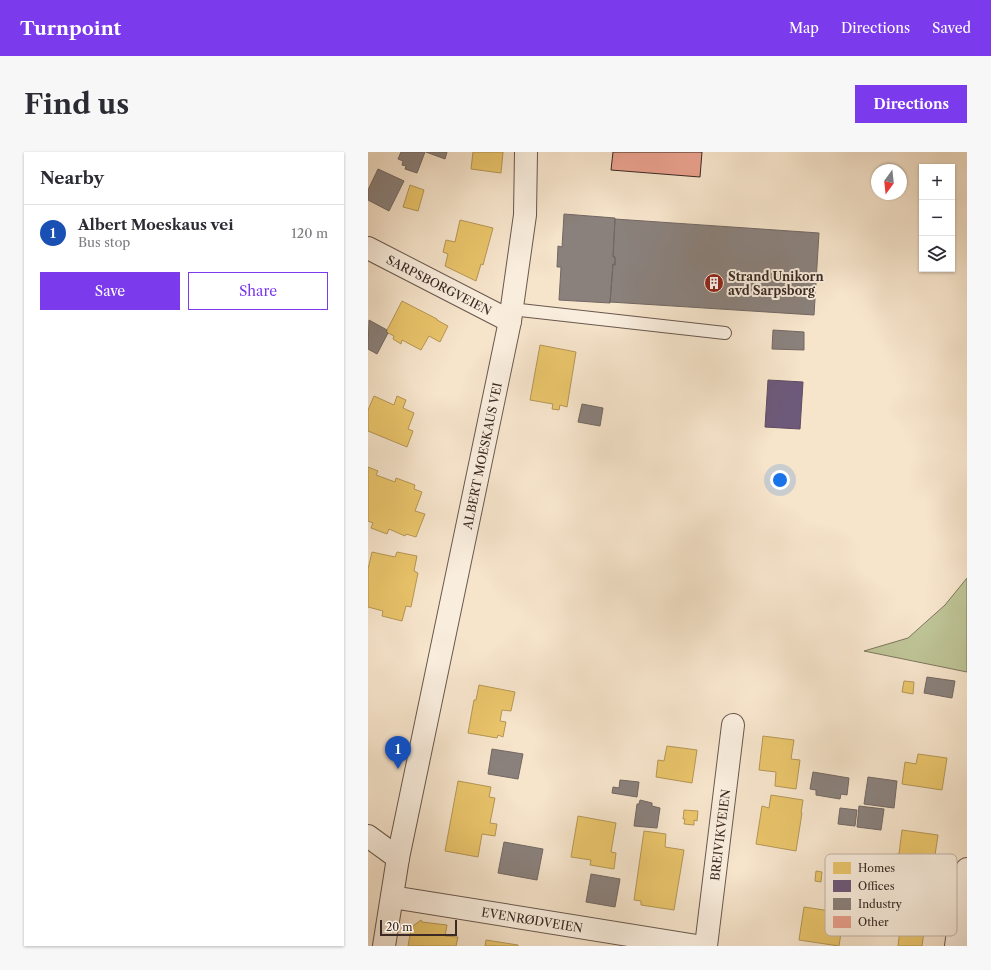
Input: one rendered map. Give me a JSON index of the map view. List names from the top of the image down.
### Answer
{
  "streets": {
    "street": [
      "SARPSBORGVEIEN",
      "ALBERT MOESKAUS VEI",
      "BREIVIKVEIEN",
      "EVENRØDVEIEN"
    ]
  },
  "crossings": [
    ["SARPSBORGVEIEN", "ALBERT MOESKAUS VEI"],
    ["ALBERT MOESKAUS VEI", "EVENRØDVEIEN"]
  ],
  "places": {
    "building": ["Strand Unikorn avd Sarpsborg"]
  },
  "legend": [
    "Homes",
    "Offices",
    "Industry",
    "Other"
  ],
  "scale_bar": "20 m",
  "north": "bottom",
  "page": {
    "header": "Turnpoint",
    "nav": ["Map", "Directions", "Saved"],
    "buttons": [
      "Directions",
      ["Save", "Share"]
    ],
    "title": "Find us",
    "heading": "Nearby",
    "map_buttons": ["+", "−"],
    "list": [
      {
        "mark": "1",
        "name": "Albert Moeskaus vei",
        "note": "Bus stop",
        "value": "120 m"
      }
    ],
    "pins": "1",
    "scale": "20 m"
  }
}
